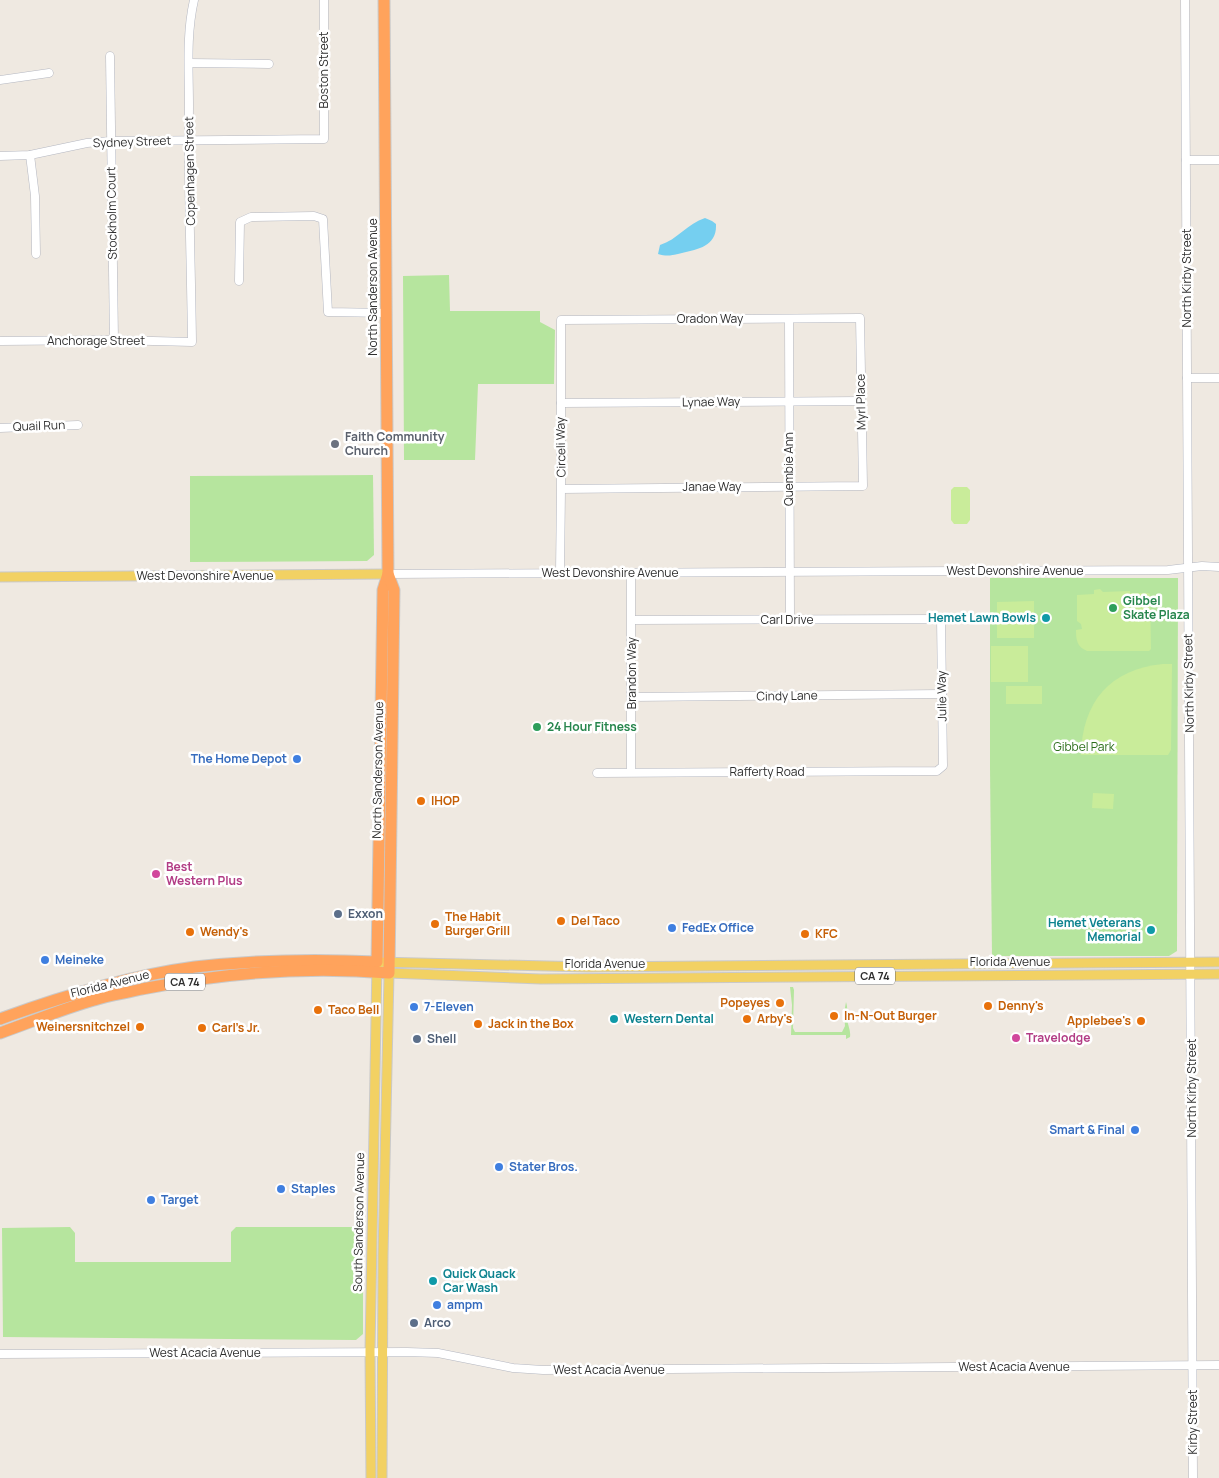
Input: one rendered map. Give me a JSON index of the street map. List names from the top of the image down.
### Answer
{
  "streets": {
    "highway": ["North Sanderson Avenue", "Florida Avenue", "CA 74"],
    "main road": ["West Devonshire Avenue", "South Sanderson Avenue"],
    "street": [
      "Boston Street",
      "Sydney Street",
      "Copenhagen Street",
      "Stockholm Court",
      "North Kirby Street",
      "Oradon Way",
      "Anchorage Street",
      "Lynae Way",
      "Myrl Place",
      "Quail Run",
      "Circeli Way",
      "Quembie Ann",
      "Janae Way",
      "Carl Drive",
      "Brandon Way",
      "Cindy Lane",
      "Julie Way",
      "Rafferty Road",
      "West Acacia Avenue",
      "Kirby Street"
    ]
  },
  "crossings": [
    ["Boston Street", "Sydney Street"],
    ["Sydney Street", "Copenhagen Street"],
    ["Sydney Street", "Stockholm Court"],
    ["Copenhagen Street", "Anchorage Street"],
    ["Stockholm Court", "Anchorage Street"],
    ["North Kirby Street", "West Devonshire Avenue"],
    ["North Kirby Street", "Florida Avenue"],
    ["North Kirby Street", "West Acacia Avenue"],
    ["North Kirby Street", "Kirby Street"],
    ["North Sanderson Avenue", "West Devonshire Avenue"],
    ["North Sanderson Avenue", "Florida Avenue"],
    ["North Sanderson Avenue", "South Sanderson Avenue"],
    ["Oradon Way", "Myrl Place"],
    ["Oradon Way", "Circeli Way"],
    ["Oradon Way", "Quembie Ann"],
    ["Lynae Way", "Myrl Place"],
    ["Lynae Way", "Circeli Way"],
    ["Lynae Way", "Quembie Ann"],
    ["Myrl Place", "Janae Way"],
    ["Circeli Way", "Janae Way"],
    ["Circeli Way", "West Devonshire Avenue"],
    ["Quembie Ann", "Janae Way"],
    ["Quembie Ann", "West Devonshire Avenue"],
    ["Quembie Ann", "Carl Drive"],
    ["West Devonshire Avenue", "Brandon Way"],
    ["Carl Drive", "Brandon Way"],
    ["Carl Drive", "Julie Way"],
    ["Brandon Way", "Cindy Lane"],
    ["Brandon Way", "Rafferty Road"],
    ["Cindy Lane", "Julie Way"],
    ["Julie Way", "Rafferty Road"],
    ["Florida Avenue", "South Sanderson Avenue"],
    ["South Sanderson Avenue", "West Acacia Avenue"],
    ["West Acacia Avenue", "Kirby Street"]
  ],
  "parks": ["Gibbel Park"],
  "places": [
    "Faith Community Church",
    "Gibbel Skate Plaza",
    "Hemet Lawn Bowls",
    "24 Hour Fitness",
    "The Home Depot",
    "IHOP",
    "Best Western Plus",
    "Exxon",
    "Del Taco",
    "The Habit Burger Grill",
    "FedEx Office",
    "Hemet Veterans Memorial",
    "Wendy's",
    "KFC",
    "Meineke",
    "Popeyes",
    "Denny's",
    "7-Eleven",
    "Taco Bell",
    "In-N-Out Burger",
    "Western Dental",
    "Arby's",
    "Applebee's",
    "Jack in the Box",
    "Weinersnitchzel",
    "Carl's Jr.",
    "Travelodge",
    "Shell",
    "Smart & Final",
    "Stater Bros.",
    "Staples",
    "Target",
    "Quick Quack Car Wash",
    "ampm",
    "Arco"
  ]
}
